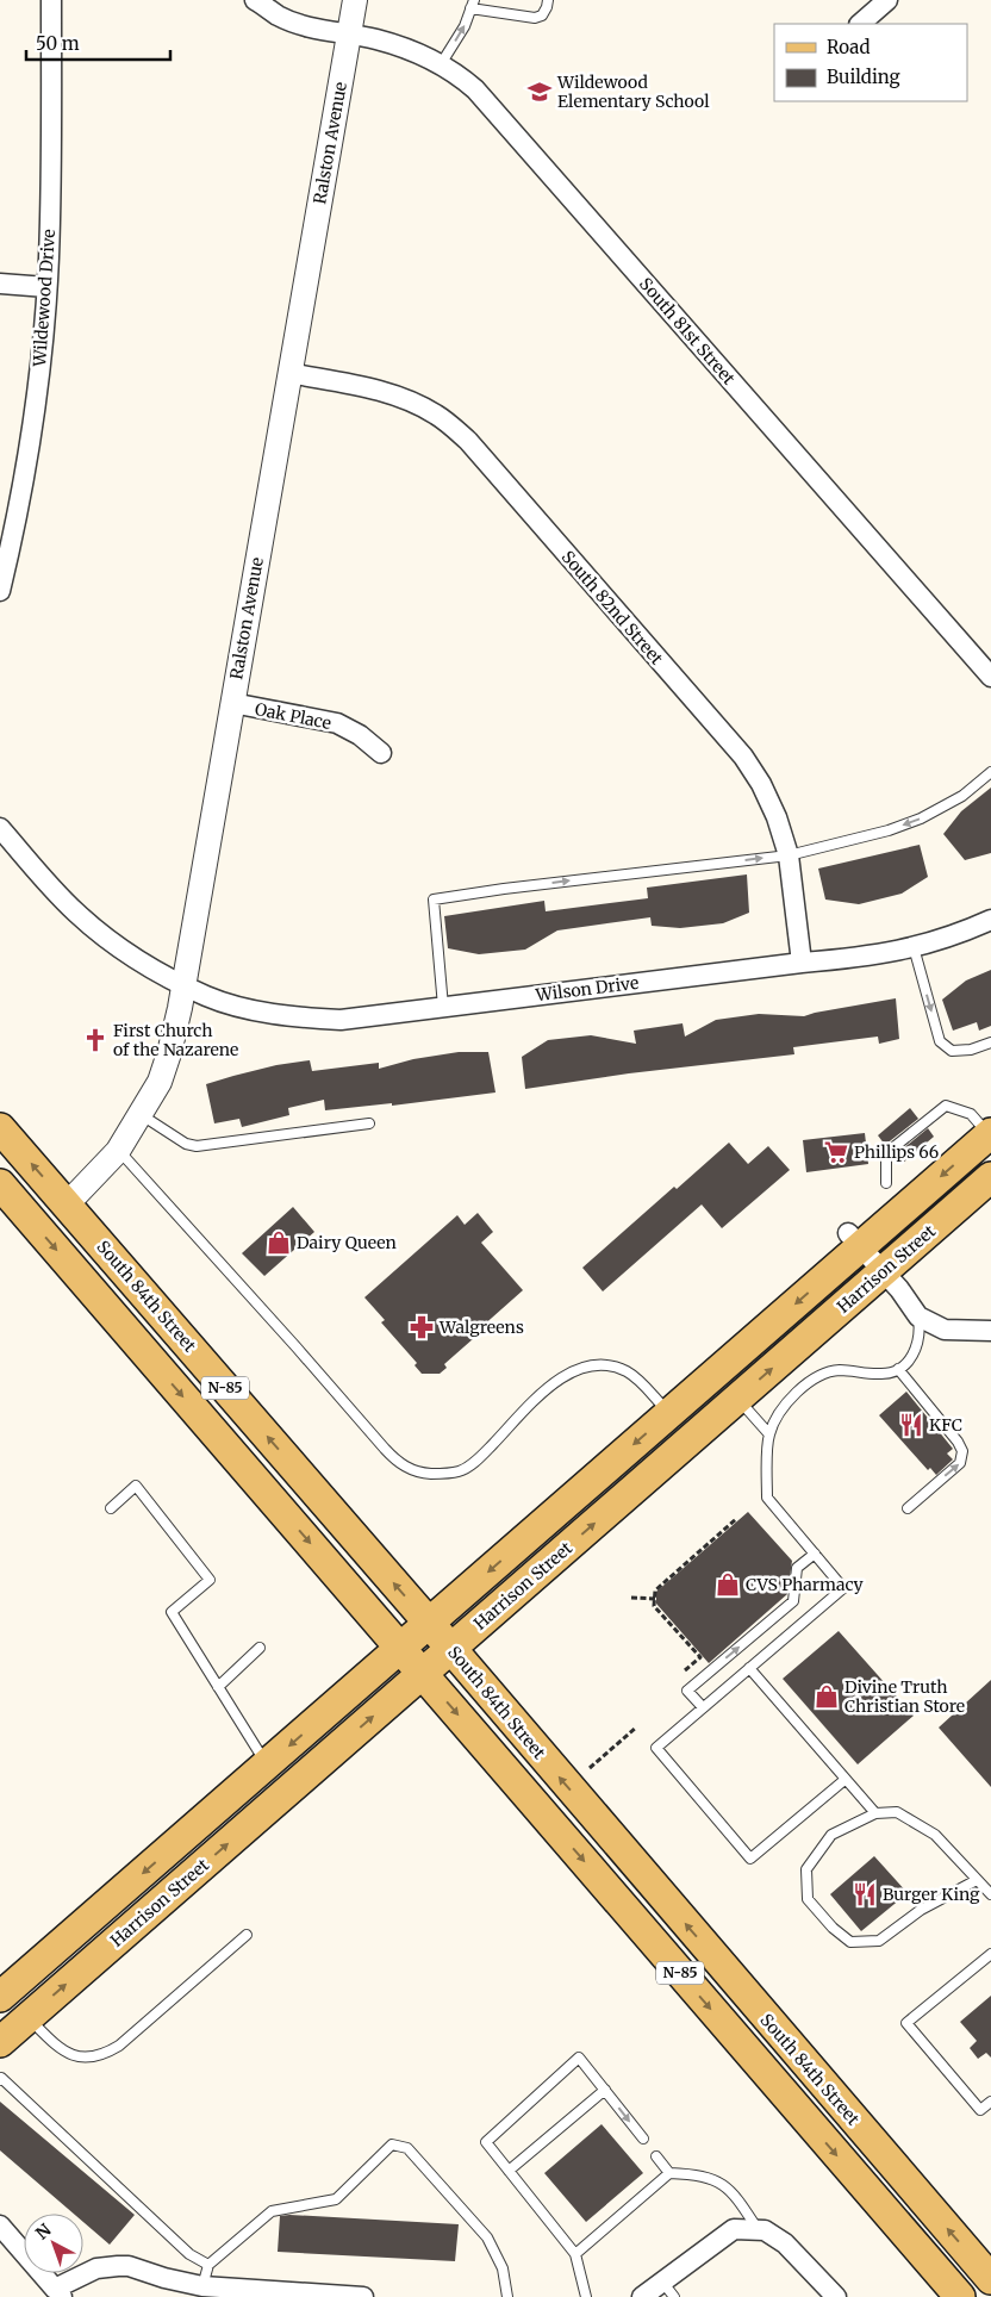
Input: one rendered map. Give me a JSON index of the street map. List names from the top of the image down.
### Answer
{
  "streets": {
    "main road": ["Harrison Street", "South 84th Street", "N-85"],
    "street": [
      "Ralston Avenue",
      "Wildewood Drive",
      "South 81st Street",
      "South 82nd Street",
      "Oak Place",
      "Wilson Drive"
    ]
  },
  "crossings": [
    ["Ralston Avenue", "South 81st Street"],
    ["Ralston Avenue", "South 82nd Street"],
    ["Ralston Avenue", "Oak Place"],
    ["Ralston Avenue", "Wilson Drive"],
    ["Ralston Avenue", "South 84th Street"],
    ["South 82nd Street", "Wilson Drive"],
    ["Harrison Street", "South 84th Street"],
    ["Harrison Street", "N-85"]
  ],
  "places": {
    "school or university": ["Wildewood Elementary School"],
    "church": ["First Church of the Nazarene"],
    "supermarket": ["Phillips 66"],
    "shop": ["Dairy Queen", "CVS Pharmacy", "Divine Truth Christian Store"],
    "pharmacy": ["Walgreens"],
    "restaurant": ["KFC", "Burger King"]
  },
  "legend": ["Road", "Building"],
  "scale_bar": "50 m",
  "north": "top left"
}
